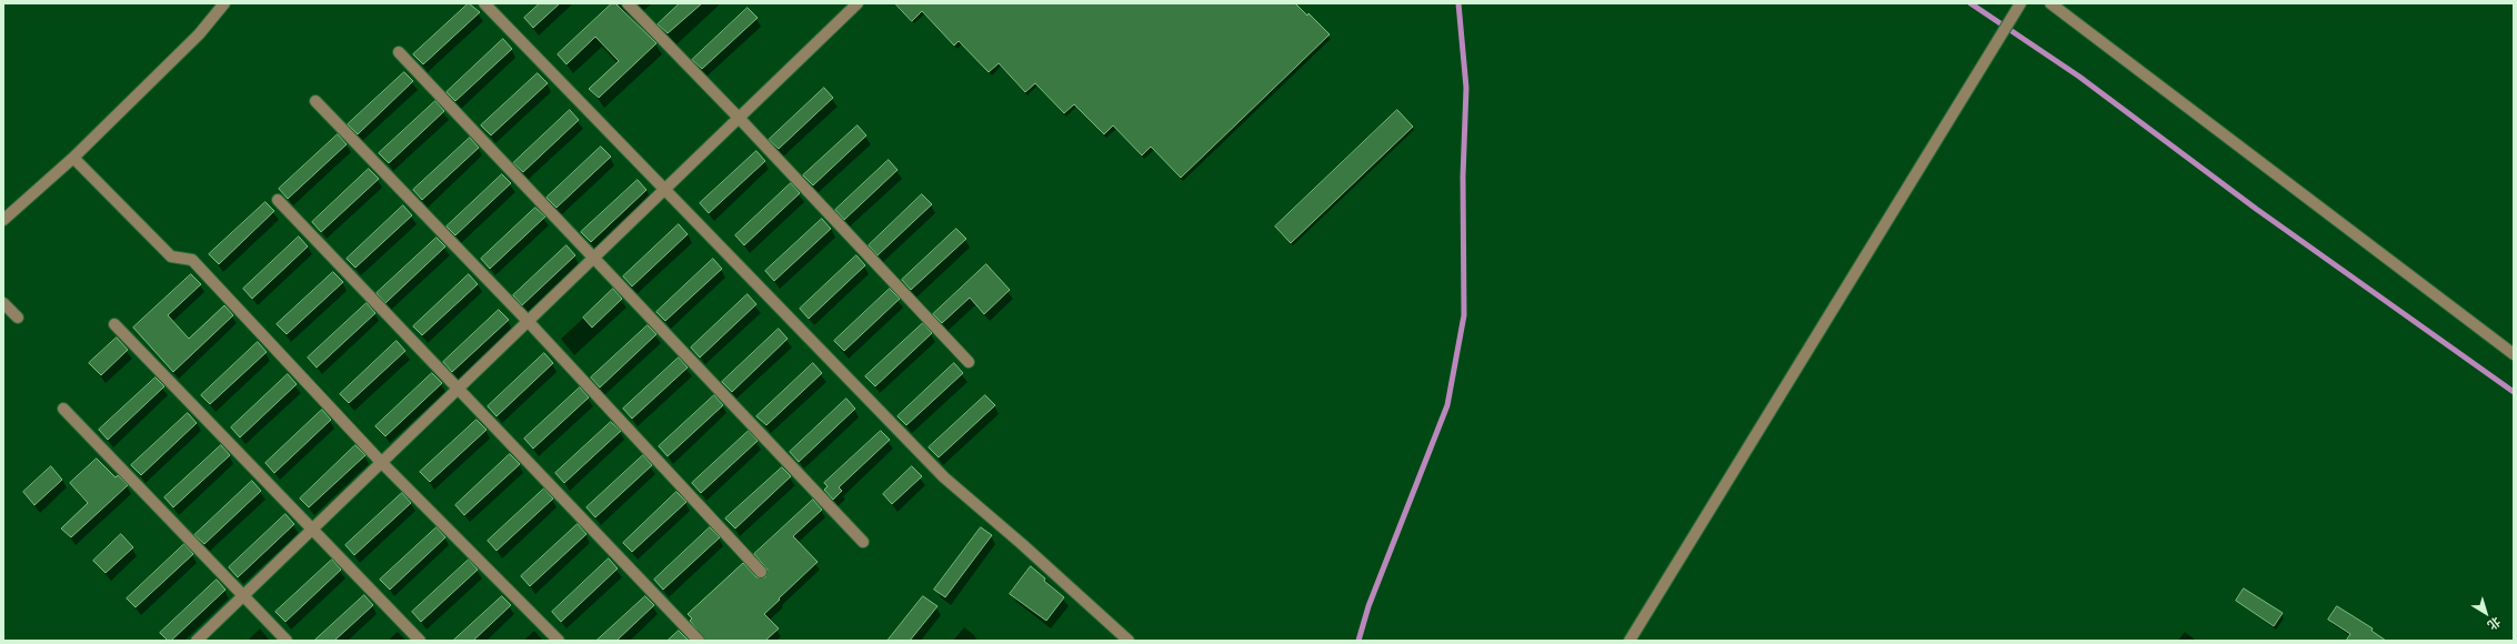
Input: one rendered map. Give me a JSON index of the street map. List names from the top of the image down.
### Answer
{
  "north": "bottom right"
}
